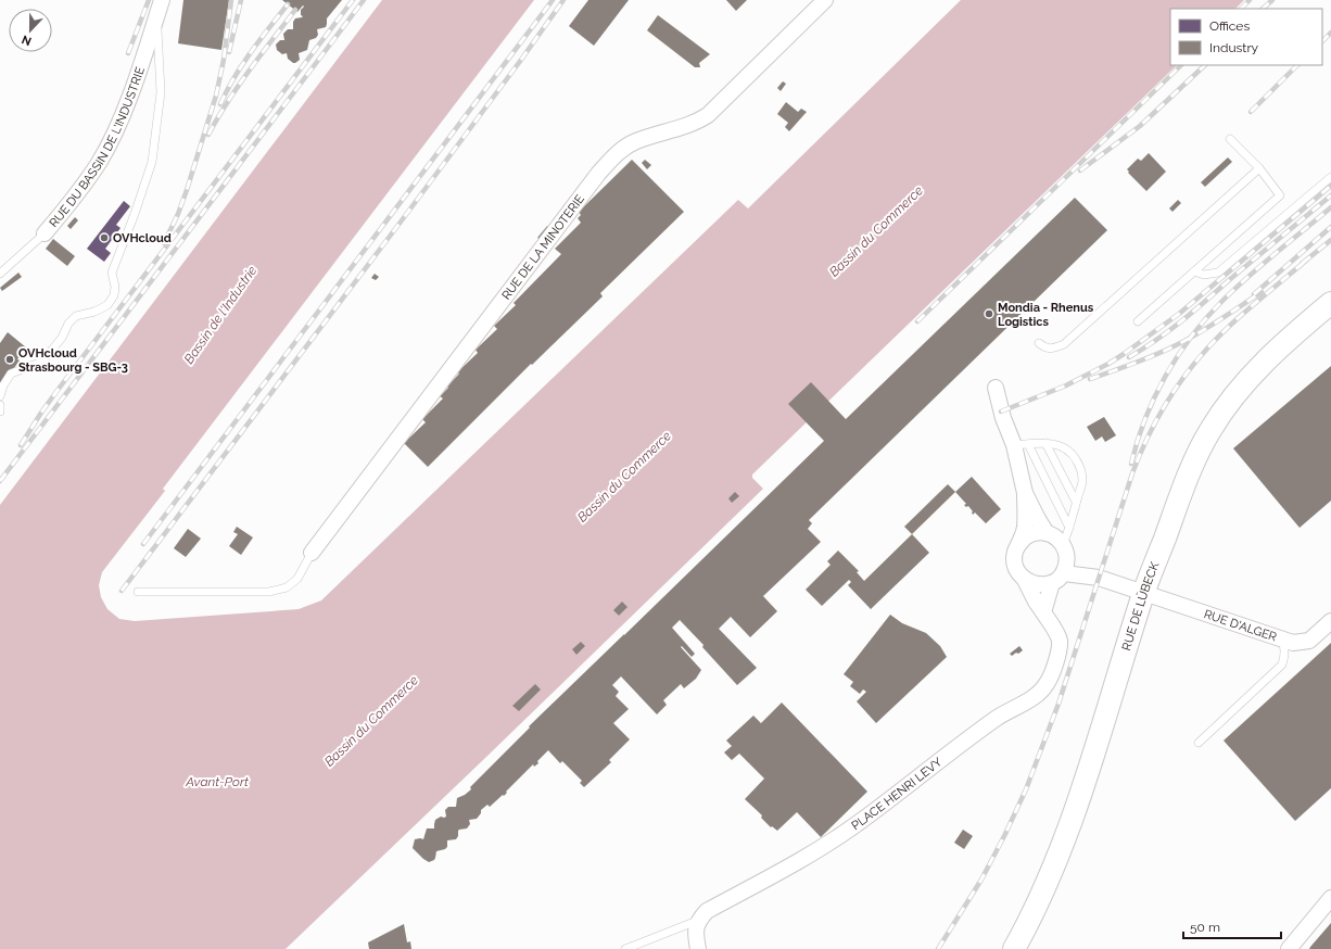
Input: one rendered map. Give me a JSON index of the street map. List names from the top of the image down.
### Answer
{
  "streets": {
    "main road": ["RUE DE LÜBECK"],
    "street": [
      "RUE DU BASSIN DE L'INDUSTRIE",
      "RUE DE LA MINOTERIE",
      "RUE D'ALGER",
      "PLACE HENRI LEVY"
    ]
  },
  "crossings": [
    ["RUE DE LÜBECK", "RUE D'ALGER"]
  ],
  "water": ["Bassin du Commerce", "Bassin de l'Industrie", "Avant-Port"],
  "places": ["OVHcloud", "Mondia - Rhenus Logistics", "OVHcloud Strasbourg - SBG-3"],
  "legend": ["Offices", "Industry"],
  "scale_bar": "50 m",
  "north": "bottom"
}
